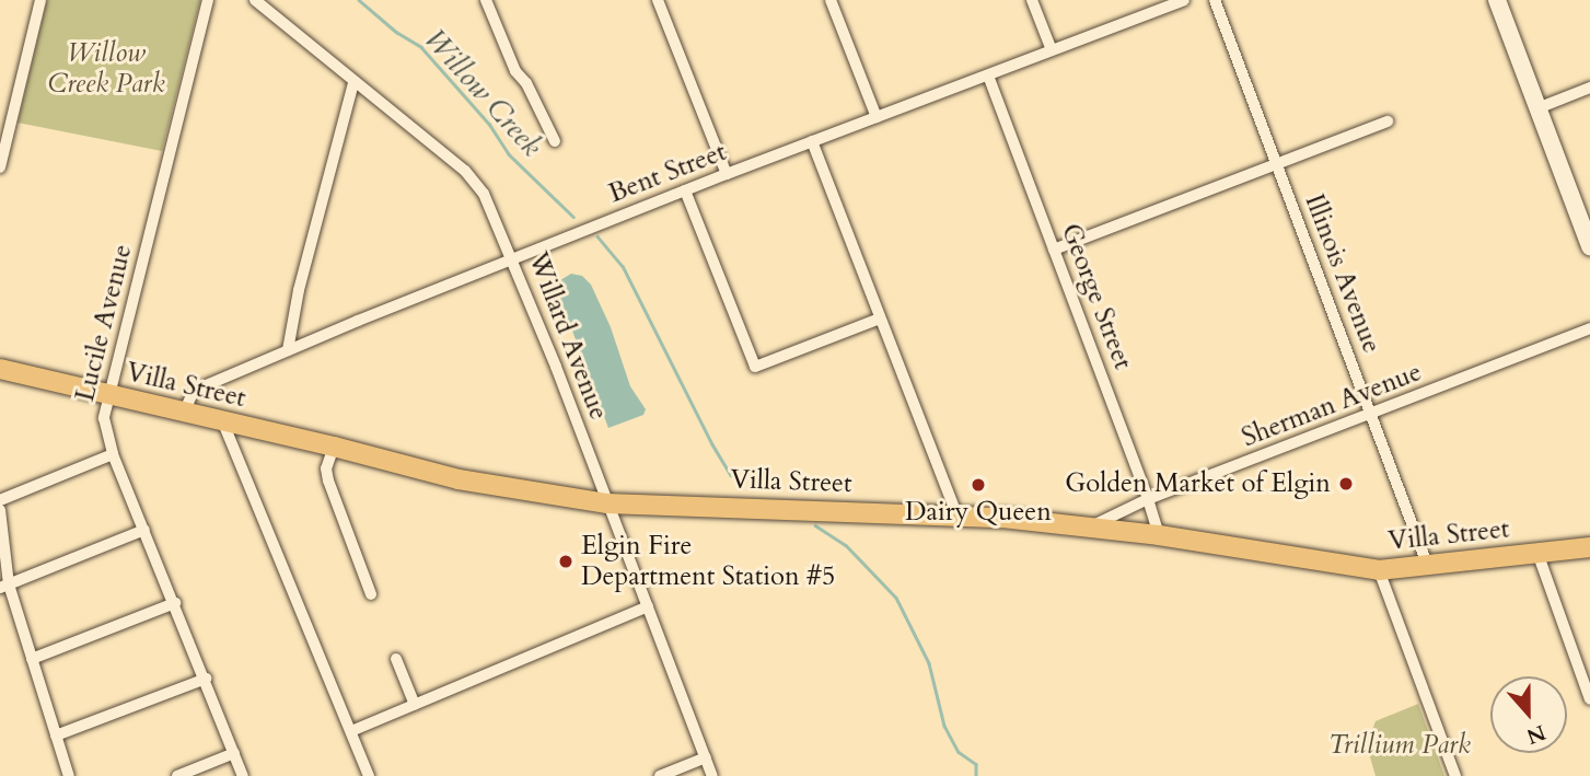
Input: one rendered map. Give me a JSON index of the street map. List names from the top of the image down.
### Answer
{
  "streets": {
    "main road": ["Villa Street"],
    "street": [
      "Bent Street",
      "Illinois Avenue",
      "George Street",
      "Lucile Avenue",
      "Willard Avenue",
      "Sherman Avenue"
    ]
  },
  "crossings": [
    ["Bent Street", "George Street"],
    ["Bent Street", "Willard Avenue"],
    ["Bent Street", "Villa Street"],
    ["Illinois Avenue", "Villa Street"],
    ["Illinois Avenue", "Sherman Avenue"],
    ["George Street", "Villa Street"],
    ["George Street", "Sherman Avenue"],
    ["Lucile Avenue", "Villa Street"],
    ["Willard Avenue", "Villa Street"],
    ["Villa Street", "Sherman Avenue"]
  ],
  "water": ["Willow Creek"],
  "parks": ["Willow Creek Park", "Trillium Park"],
  "places": ["Golden Market of Elgin", "Dairy Queen", "Elgin Fire Department Station #5"],
  "north": "bottom"
}
